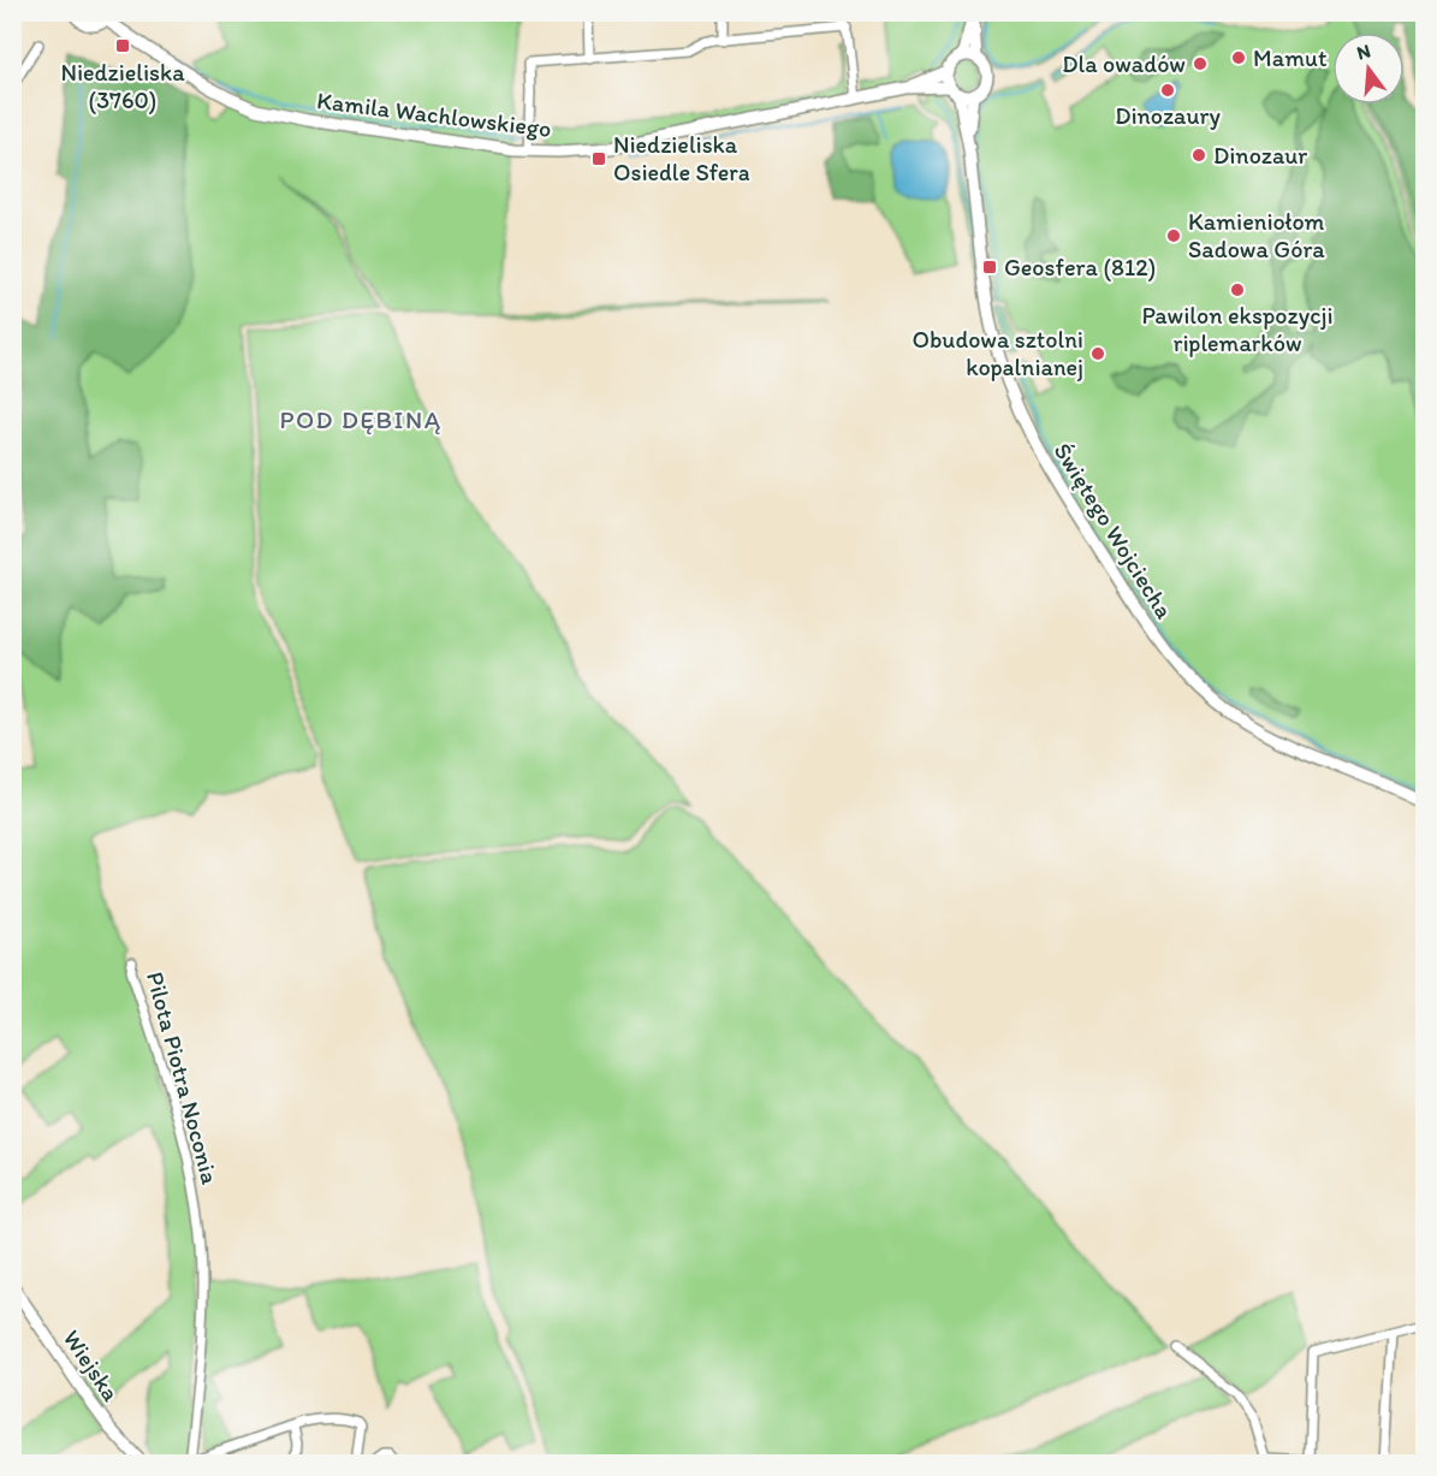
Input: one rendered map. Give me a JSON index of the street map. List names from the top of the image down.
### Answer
{
  "streets": {
    "street": [
      "Kamila Wachlowskiego",
      "Świętego Wojciecha",
      "Pilota Piotra Noconia",
      "Wiejska"
    ]
  },
  "crossings": [
    ["Kamila Wachlowskiego", "Świętego Wojciecha"]
  ],
  "districts": ["POD DĘBINĄ"],
  "places": {
    "transit": ["Niedzieliska (3760)", "Niedzieliska Osiedle Sfera", "Geosfera (812)"],
    "other": [
      "Mamut",
      "Dla owadów",
      "Dinozaury",
      "Dinozaur",
      "Kamieniołom Sadowa Góra",
      "Pawilon ekspozycji riplemarków",
      "Obudowa sztolni kopalnianej"
    ]
  },
  "north": "top"
}
